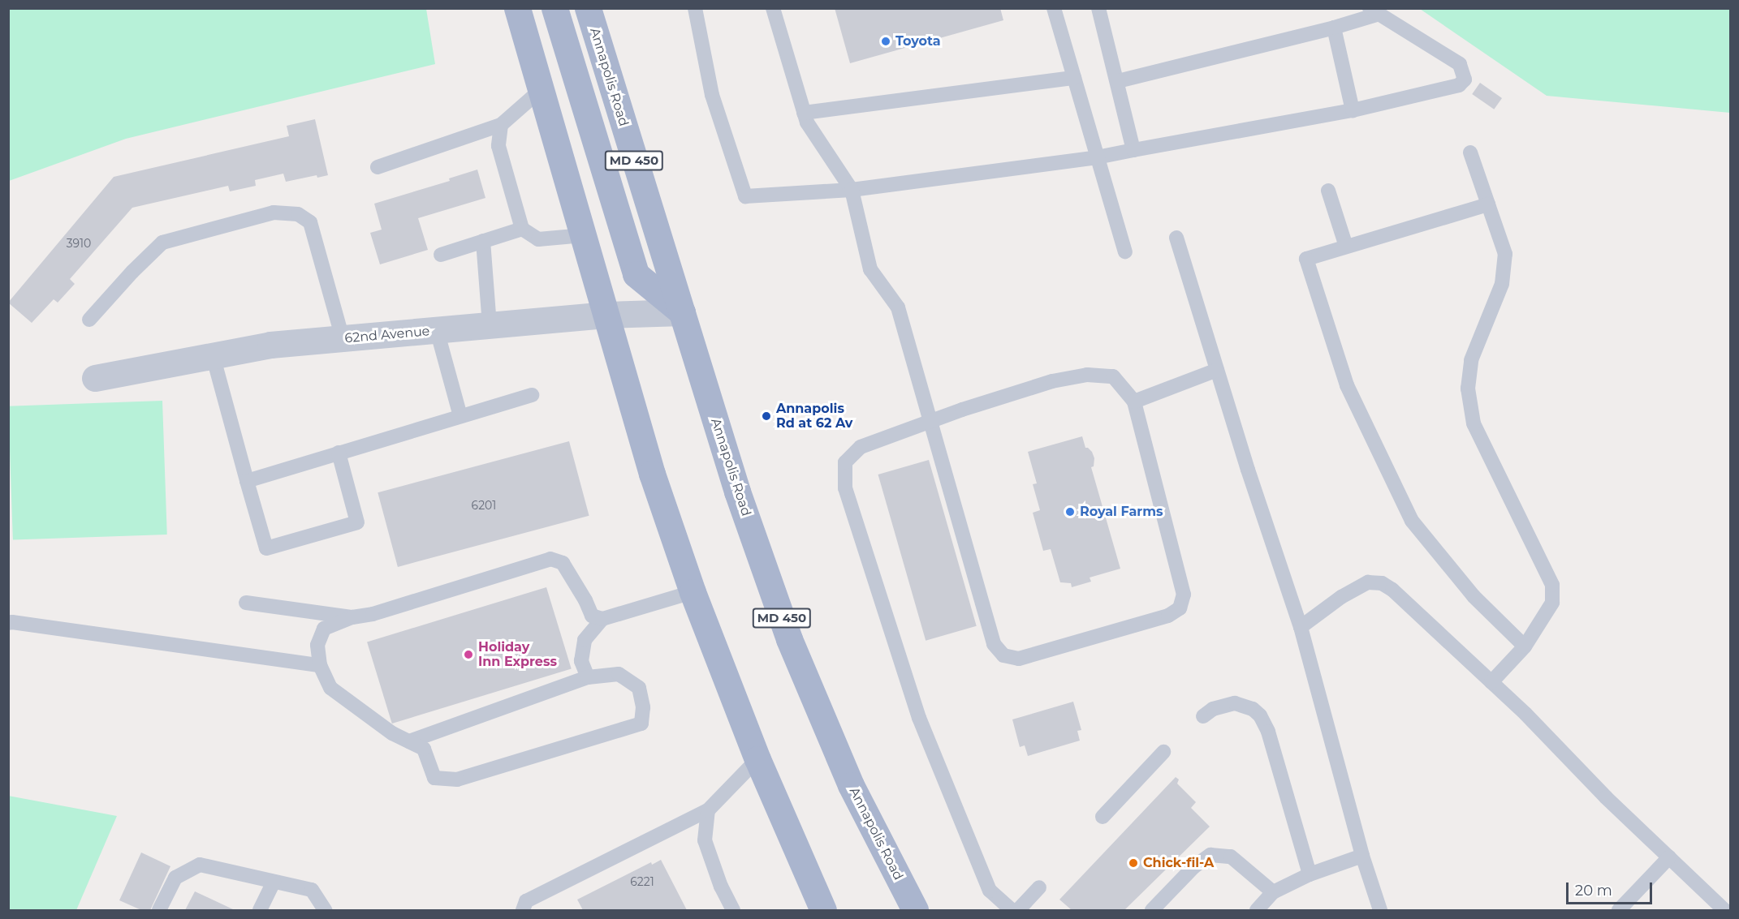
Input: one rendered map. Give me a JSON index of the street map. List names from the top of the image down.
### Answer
{
  "streets": {
    "main road": ["Annapolis Road", "MD 450"],
    "street": ["62nd Avenue"]
  },
  "crossings": [
    ["Annapolis Road", "62nd Avenue"]
  ],
  "places": [
    "Toyota",
    "Annapolis Rd at 62 Av",
    "Royal Farms",
    "Holiday Inn Express",
    "Chick-fil-A"
  ],
  "house_numbers": ["3910", "6201", "6221"],
  "scale_bar": "20 m"
}
